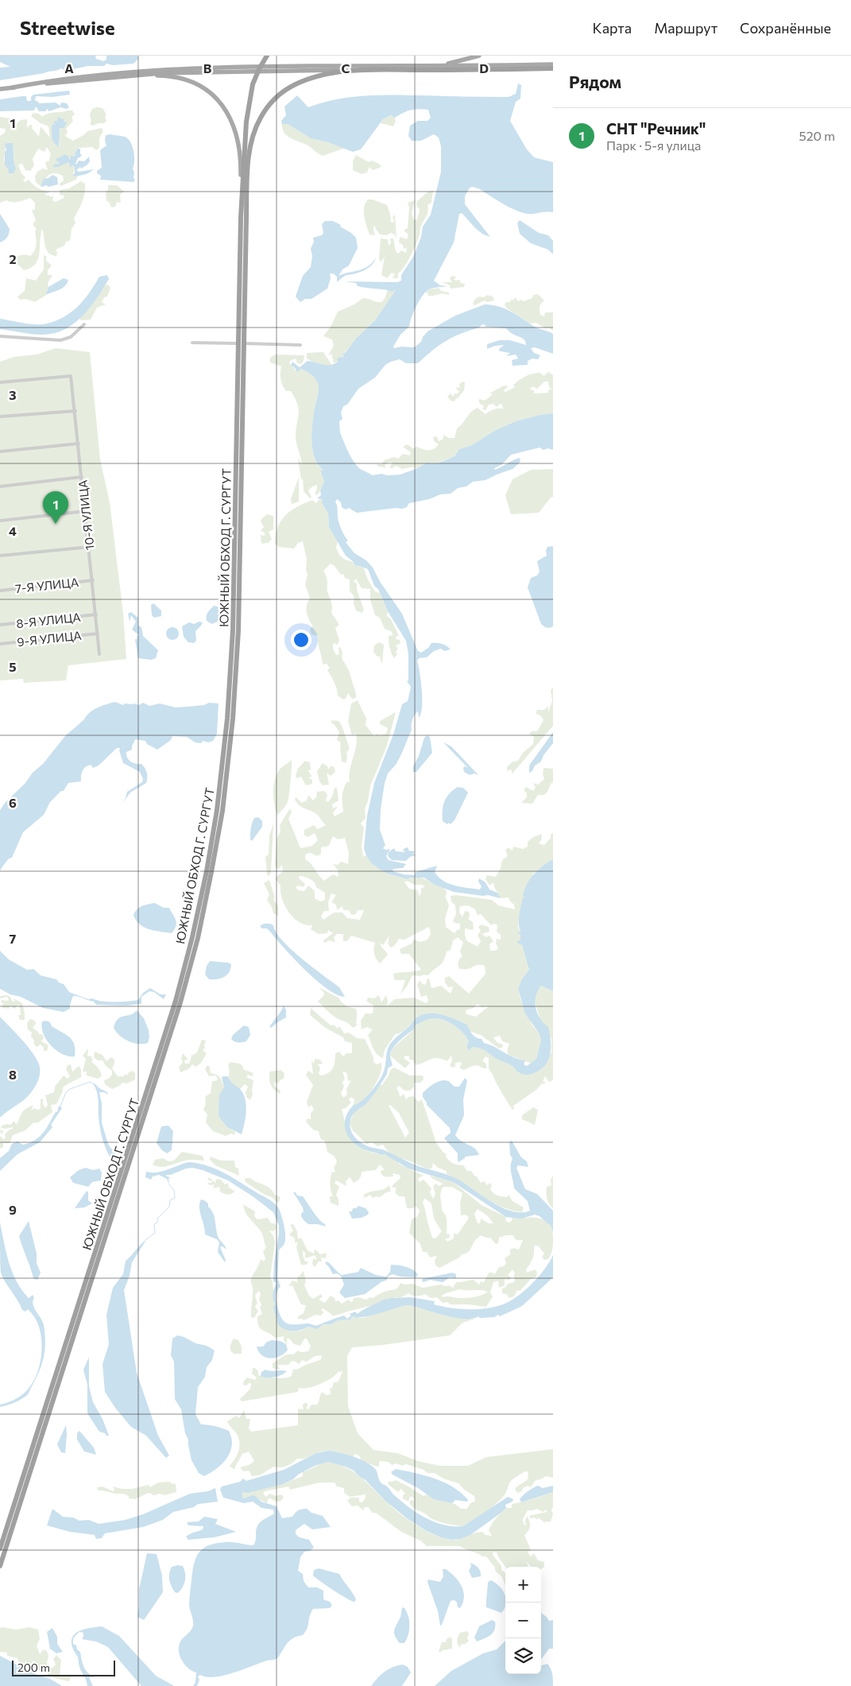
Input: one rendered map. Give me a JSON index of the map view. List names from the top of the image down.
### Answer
{
  "streets": {
    "highway": ["ЮЖНЫЙ ОБХОД Г. СУРГУТ"],
    "street": [
      "10-Я УЛИЦА",
      "7-Я УЛИЦА",
      "8-Я УЛИЦА",
      "9-Я УЛИЦА"
    ]
  },
  "crossings": [
    ["10-Я УЛИЦА", "7-Я УЛИЦА"],
    ["10-Я УЛИЦА", "8-Я УЛИЦА"],
    ["10-Я УЛИЦА", "9-Я УЛИЦА"]
  ],
  "scale_bar": "200 m",
  "page": {
    "header": "Streetwise",
    "nav": ["Карта", "Маршрут", "Сохранённые"],
    "heading": "Рядом",
    "list": [
      {
        "mark": "1",
        "name": "СНТ \"Речник\"",
        "note": "Парк · 5-я улица",
        "value": "520 m"
      }
    ],
    "pins": "1",
    "map_buttons": ["+", "−"],
    "scale": "200 m"
  },
  "grid": {
    "columns": [
      "A",
      "B",
      "C",
      "D"
    ],
    "rows": [
      "1",
      "2",
      "3",
      "4",
      "5",
      "6",
      "7",
      "8",
      "9"
    ]
  }
}
